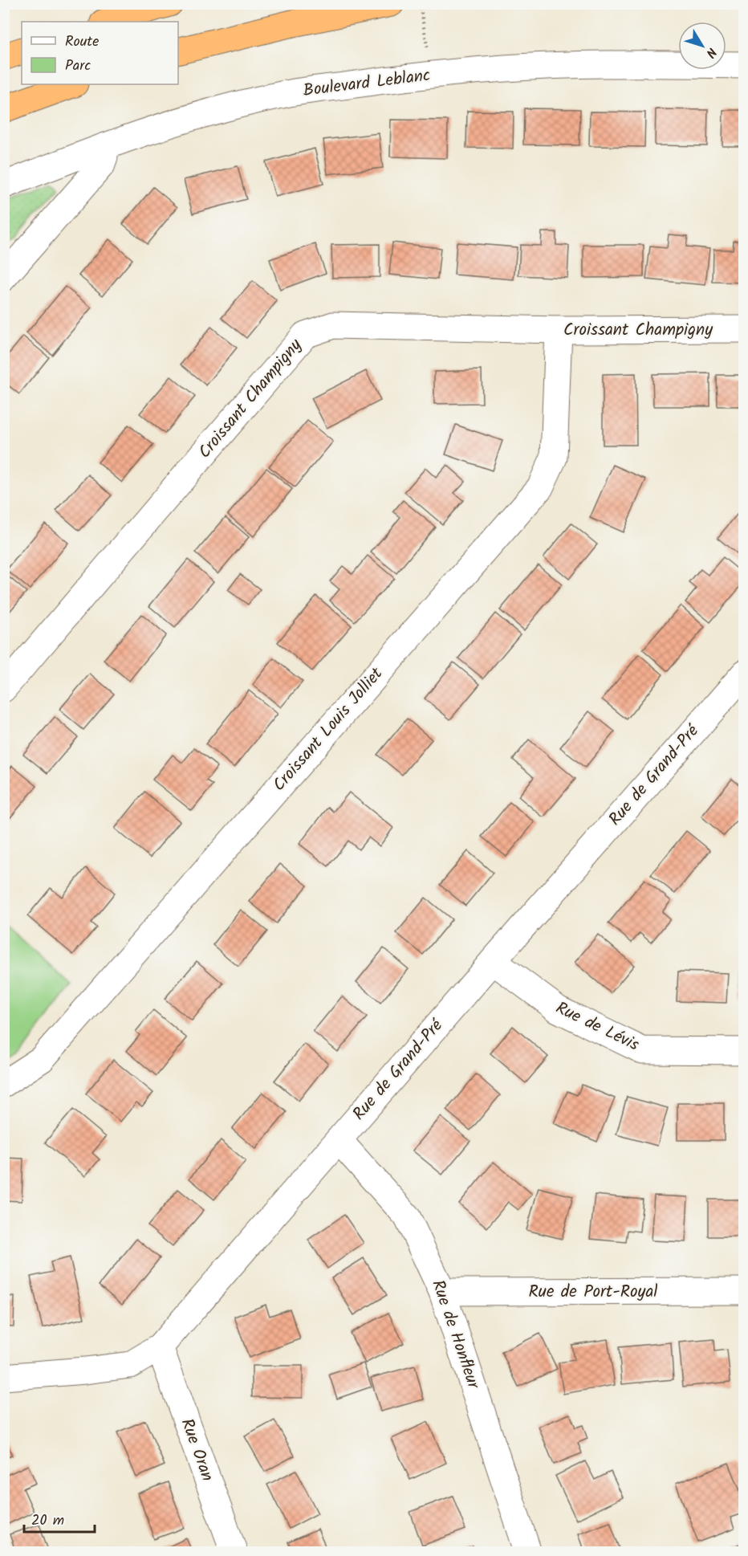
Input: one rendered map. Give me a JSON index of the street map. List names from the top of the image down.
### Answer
{
  "streets": {
    "street": [
      "Boulevard Leblanc",
      "Croissant Champigny",
      "Croissant Louis Jolliet",
      "Rue de Grand-Pré",
      "Rue de Lévis",
      "Rue de Port-Royal",
      "Rue de Honfleur",
      "Rue Oran"
    ]
  },
  "crossings": [
    ["Croissant Champigny", "Croissant Louis Jolliet"],
    ["Rue de Grand-Pré", "Rue de Lévis"],
    ["Rue de Grand-Pré", "Rue de Honfleur"],
    ["Rue de Grand-Pré", "Rue Oran"],
    ["Rue de Port-Royal", "Rue de Honfleur"]
  ],
  "legend": ["Route", "Parc"],
  "scale_bar": "20 m",
  "north": "bottom right"
}
